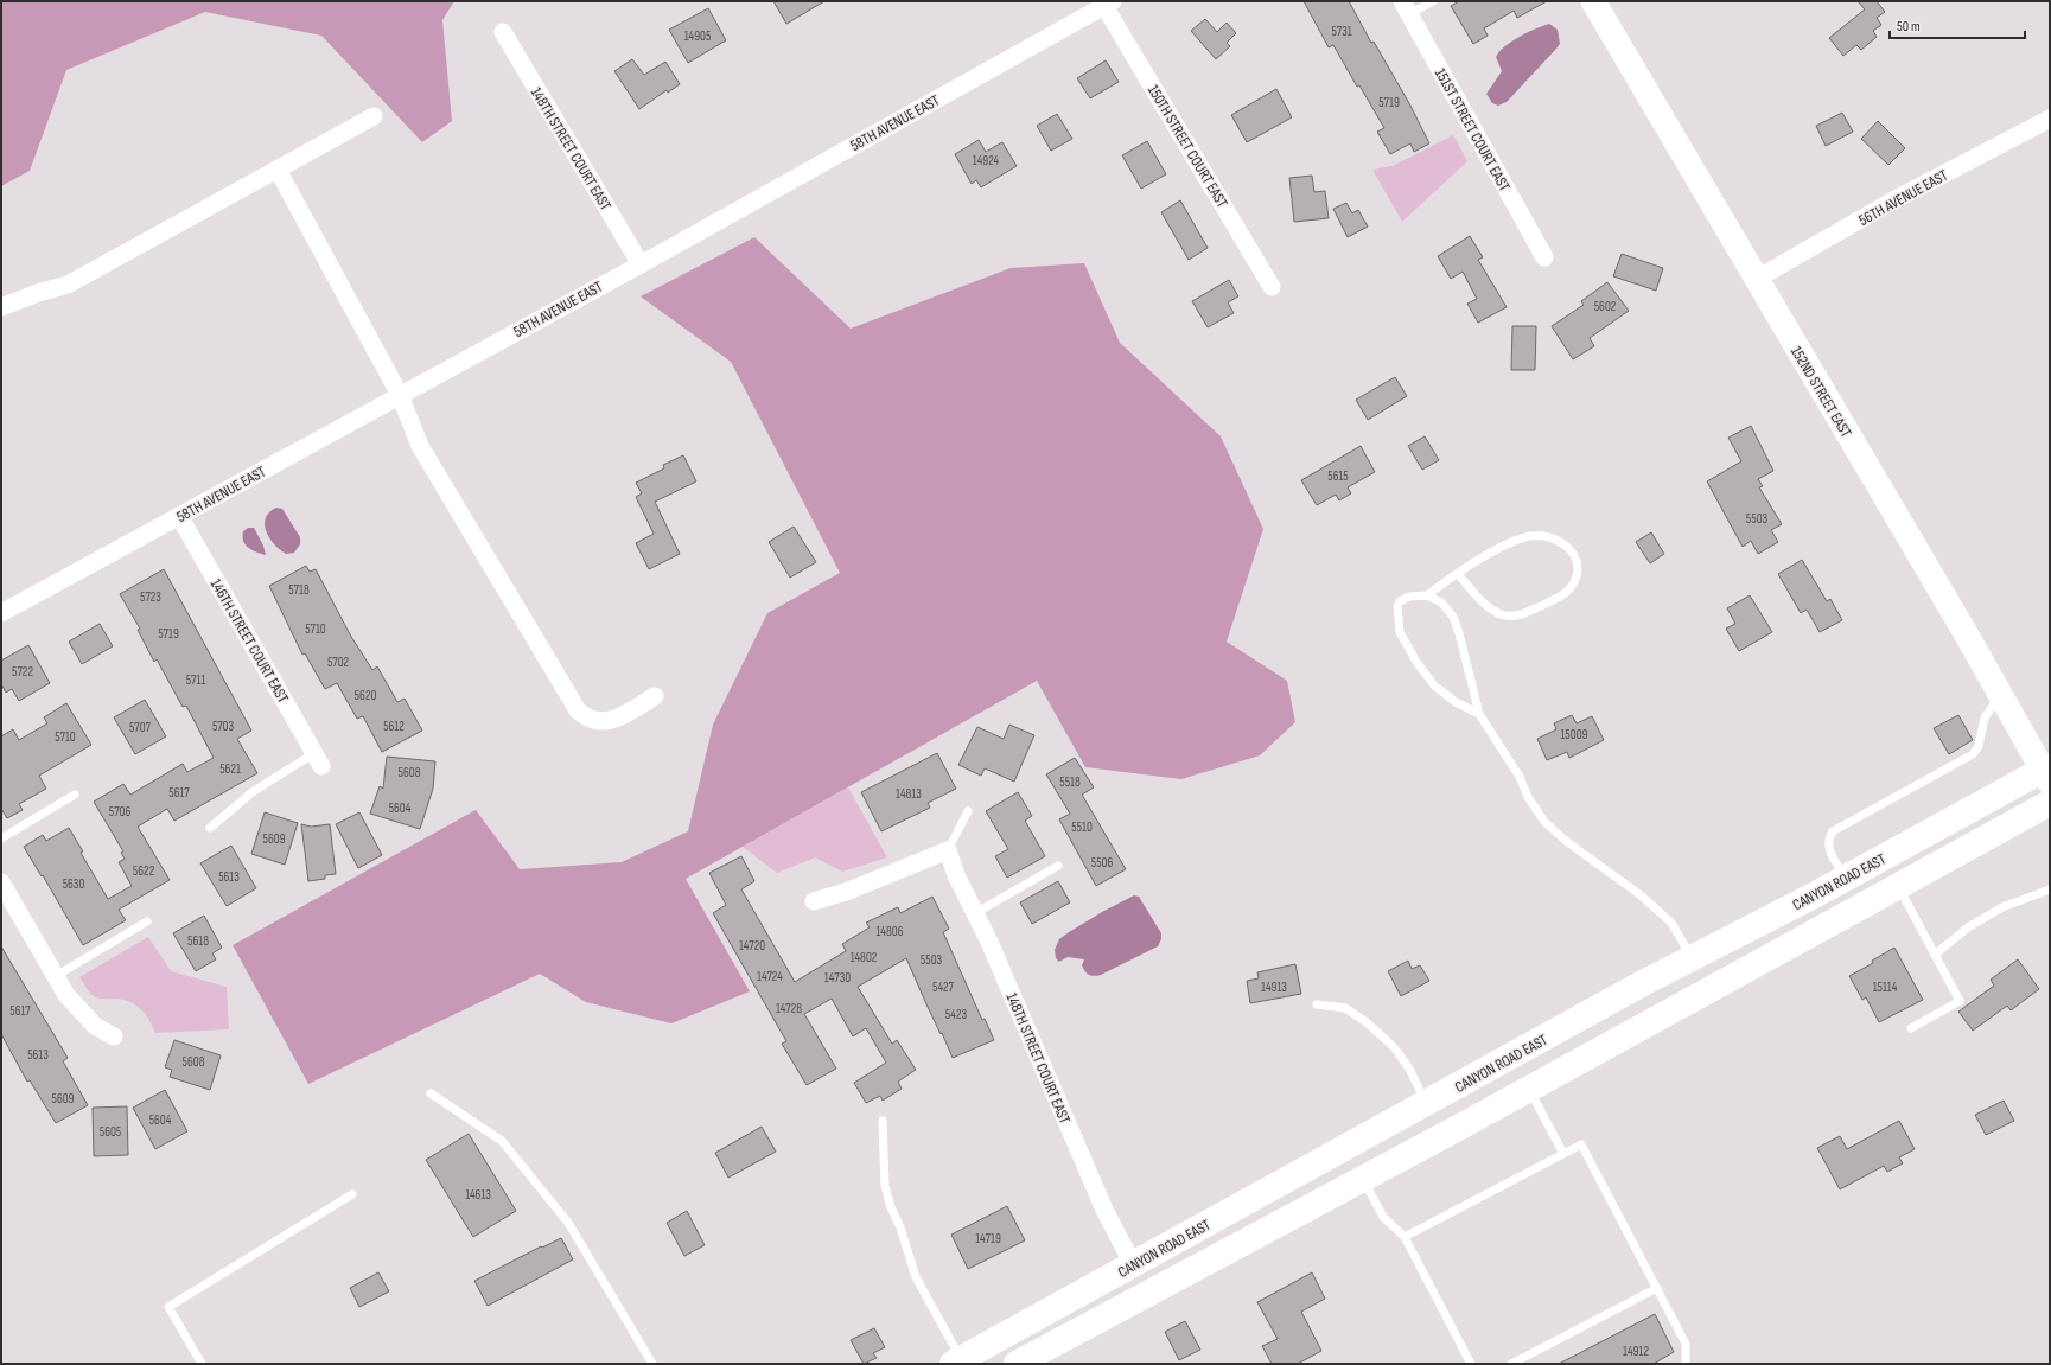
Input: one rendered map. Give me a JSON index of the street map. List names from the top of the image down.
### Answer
{
  "streets": {
    "main road": ["CANYON ROAD EAST"],
    "street": [
      "58TH AVENUE EAST",
      "151ST STREET COURT EAST",
      "150TH STREET COURT EAST",
      "148TH STREET COURT EAST",
      "56TH AVENUE EAST",
      "152ND STREET EAST",
      "146TH STREET COURT EAST"
    ]
  },
  "crossings": [
    ["58TH AVENUE EAST", "150TH STREET COURT EAST"],
    ["58TH AVENUE EAST", "148TH STREET COURT EAST"],
    ["58TH AVENUE EAST", "146TH STREET COURT EAST"],
    ["148TH STREET COURT EAST", "CANYON ROAD EAST"],
    ["56TH AVENUE EAST", "152ND STREET EAST"],
    ["152ND STREET EAST", "CANYON ROAD EAST"]
  ],
  "house_numbers": [
    "5731",
    "14905",
    "5719",
    "14924",
    "5602",
    "5615",
    "5503",
    "5718",
    "5723",
    "5710",
    "5719",
    "5702",
    "5722",
    "5711",
    "5620",
    "5703",
    "5612",
    "5707",
    "15009",
    "5710",
    "5621",
    "5608",
    "5518",
    "5617",
    "14813",
    "5604",
    "5706",
    "5510",
    "5609",
    "5506",
    "5622",
    "5613",
    "5630",
    "14806",
    "5618",
    "14720",
    "14802",
    "5503",
    "14724",
    "14730",
    "5427",
    "14913",
    "15114",
    "14728",
    "5617",
    "5423",
    "5613",
    "5608",
    "5609",
    "5604",
    "5605",
    "14613",
    "14719",
    "14912"
  ],
  "scale_bar": "50 m"
}
